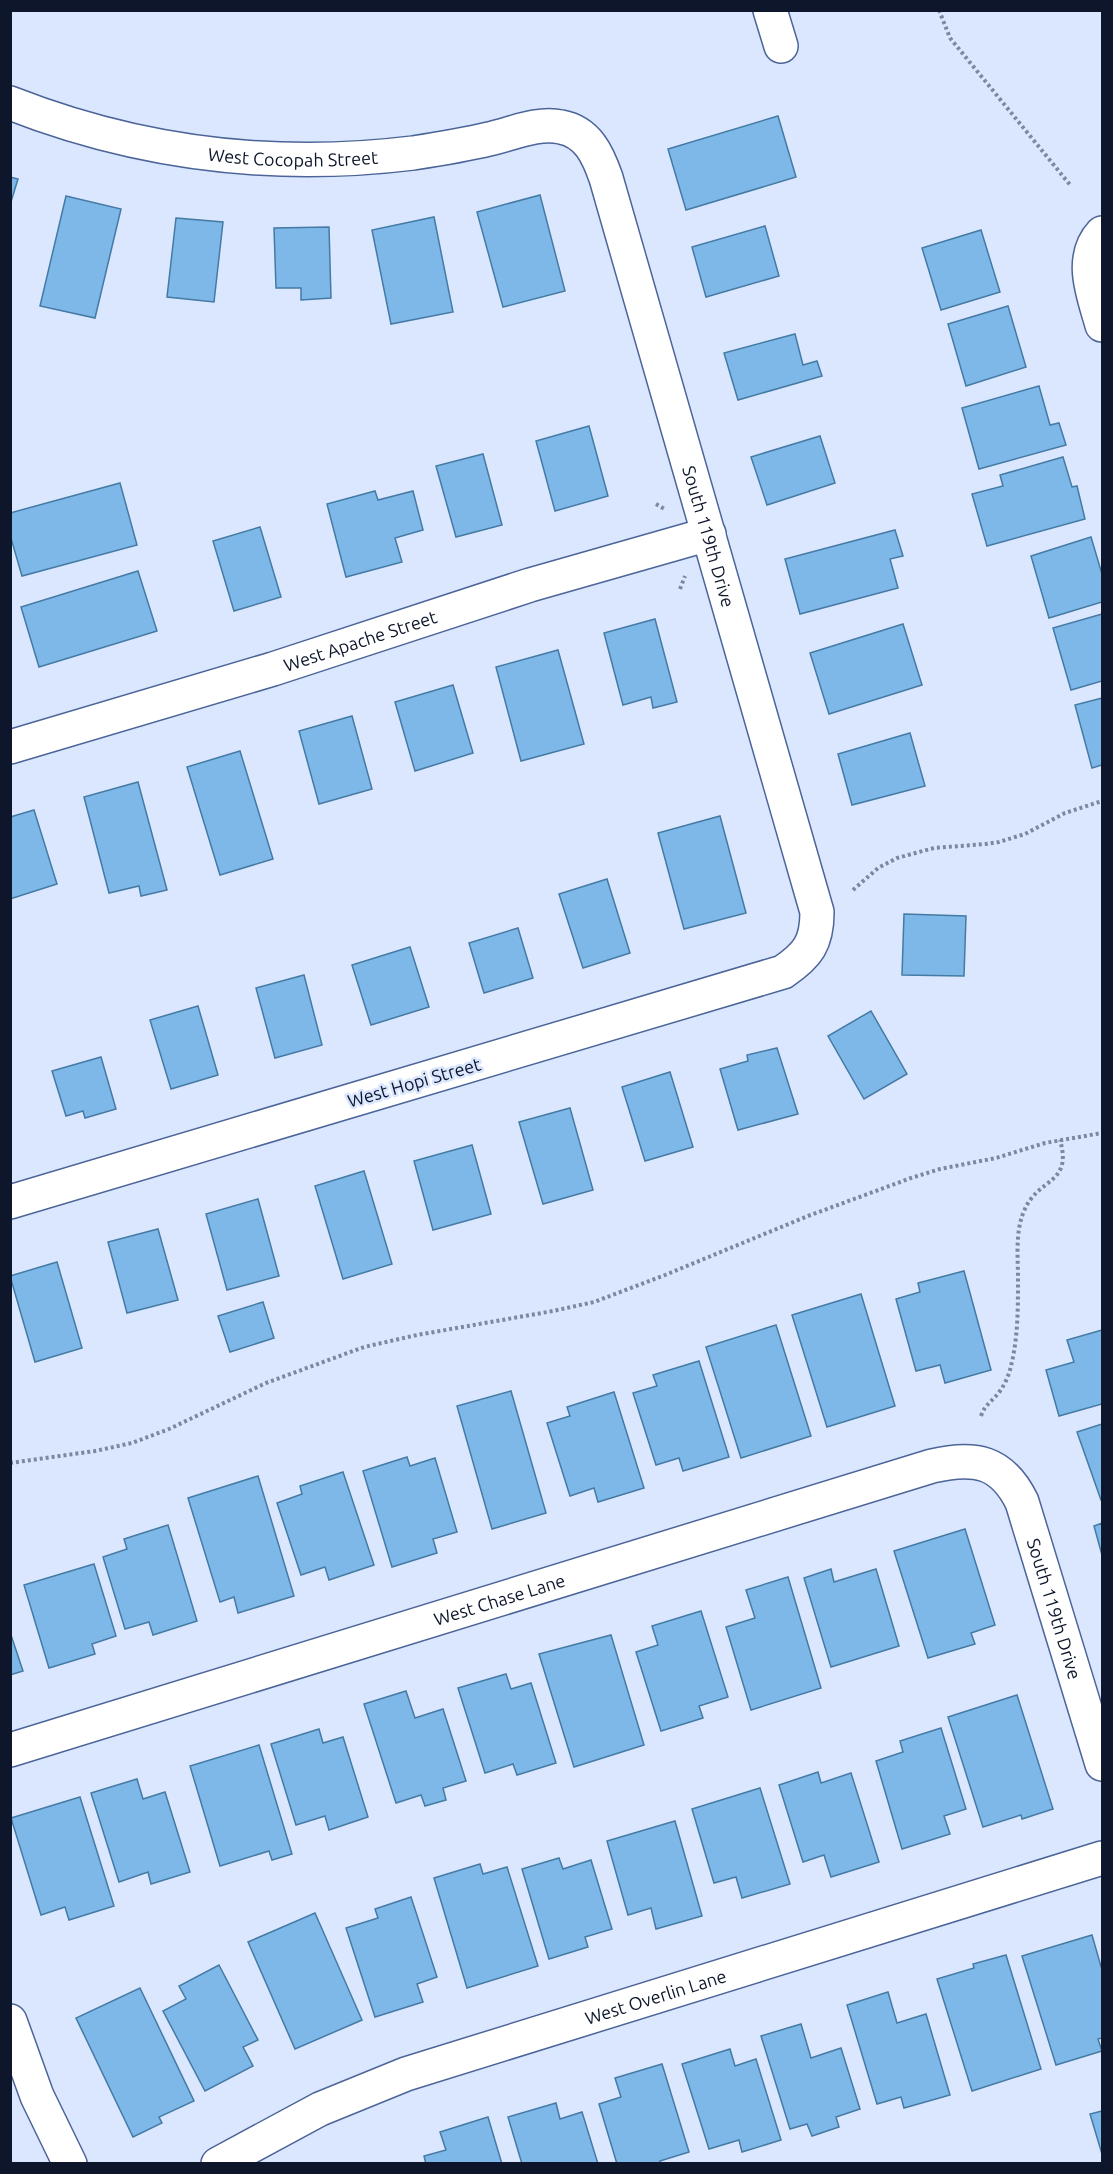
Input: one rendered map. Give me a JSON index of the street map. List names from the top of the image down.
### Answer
{
  "streets": {
    "street": [
      "West Cocopah Street",
      "South 119th Drive",
      "West Apache Street",
      "West Hopi Street",
      "West Chase Lane",
      "West Overlin Lane"
    ]
  },
  "crossings": [
    ["West Cocopah Street", "South 119th Drive"],
    ["South 119th Drive", "West Apache Street"],
    ["South 119th Drive", "West Hopi Street"],
    ["South 119th Drive", "West Chase Lane"]
  ]
}
